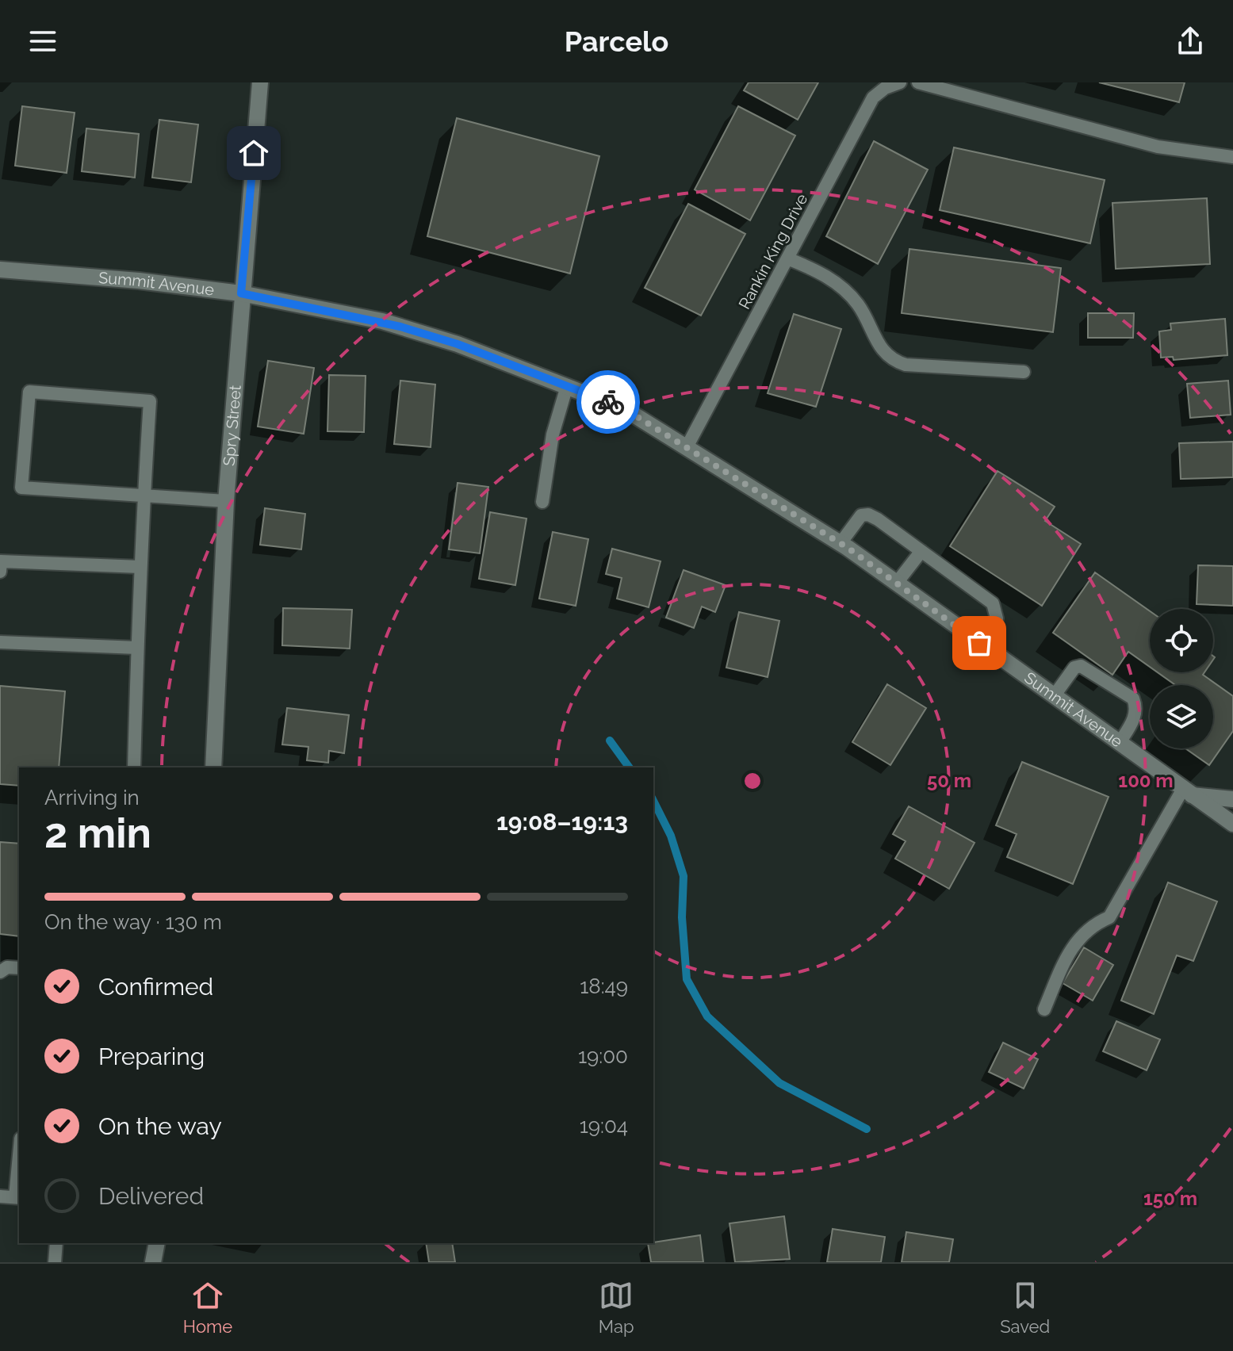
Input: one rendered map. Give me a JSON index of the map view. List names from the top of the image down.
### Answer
{
  "streets": {
    "main road": ["Summit Avenue", "Spry Street"],
    "lane": ["Rankin King Drive"]
  },
  "crossings": [
    ["Rankin King Drive", "Summit Avenue"],
    ["Summit Avenue", "Spry Street"]
  ],
  "page": {
    "header": "Parcelo",
    "heading": ["2 min", "Arriving in", "19:08–19:13"],
    "bar": "On the way · 130 m",
    "list": [
      ["Confirmed", "18:49"],
      ["Preparing", "19:00"],
      ["On the way", "19:04"],
      "Delivered"
    ],
    "tabs": ["Home", "Map", "Saved"]
  },
  "rings": ["50 m", "100 m", "150 m"]
}
